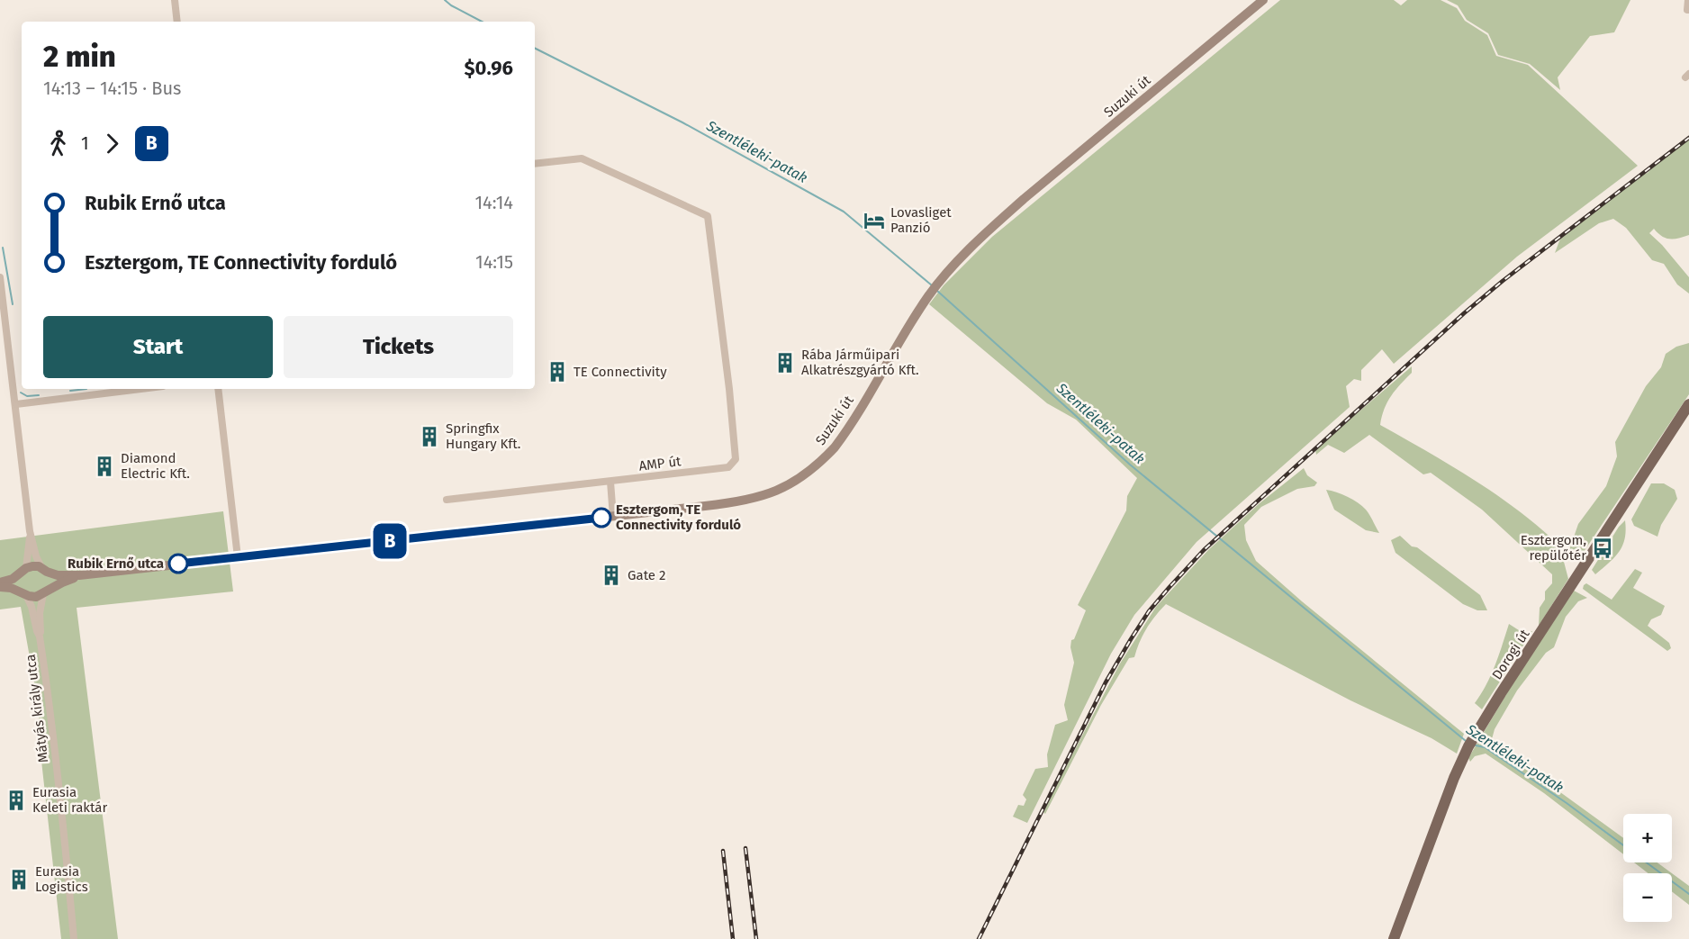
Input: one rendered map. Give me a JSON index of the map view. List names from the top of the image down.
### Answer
{
  "streets": {
    "main road": ["Suzuki út", "Dorogi út"],
    "street": ["AMP út", "Mátyás király utca"]
  },
  "water": ["Szentléleki-patak"],
  "places": {
    "hotel": ["Lovasliget Panzió"],
    "building": [
      "Rába Járműipari Alkatrészgyártó Kft.",
      "TE Connectivity",
      "Springfix Hungary Kft.",
      "Diamond Electric Kft.",
      "Gate 2",
      "Eurasia Keleti raktár",
      "Eurasia Logistics"
    ],
    "other": ["Esztergom, TE Connectivity forduló", "Rubik Ernő utca"],
    "bus stop": ["Esztergom, repülőtér"]
  },
  "lines": ["bus line B"],
  "page": {
    "on_map": "B",
    "heading": ["2 min", "14:13 – 14:15 · Bus", "$0.96"],
    "legs": ["1", "B"],
    "list": [
      {
        "name": "Rubik Ernő utca",
        "value": "14:14"
      },
      {
        "name": "Esztergom, TE Connectivity forduló",
        "value": "14:15"
      }
    ],
    "buttons": ["Start", "Tickets"],
    "map_buttons": ["+", "−"]
  }
}
